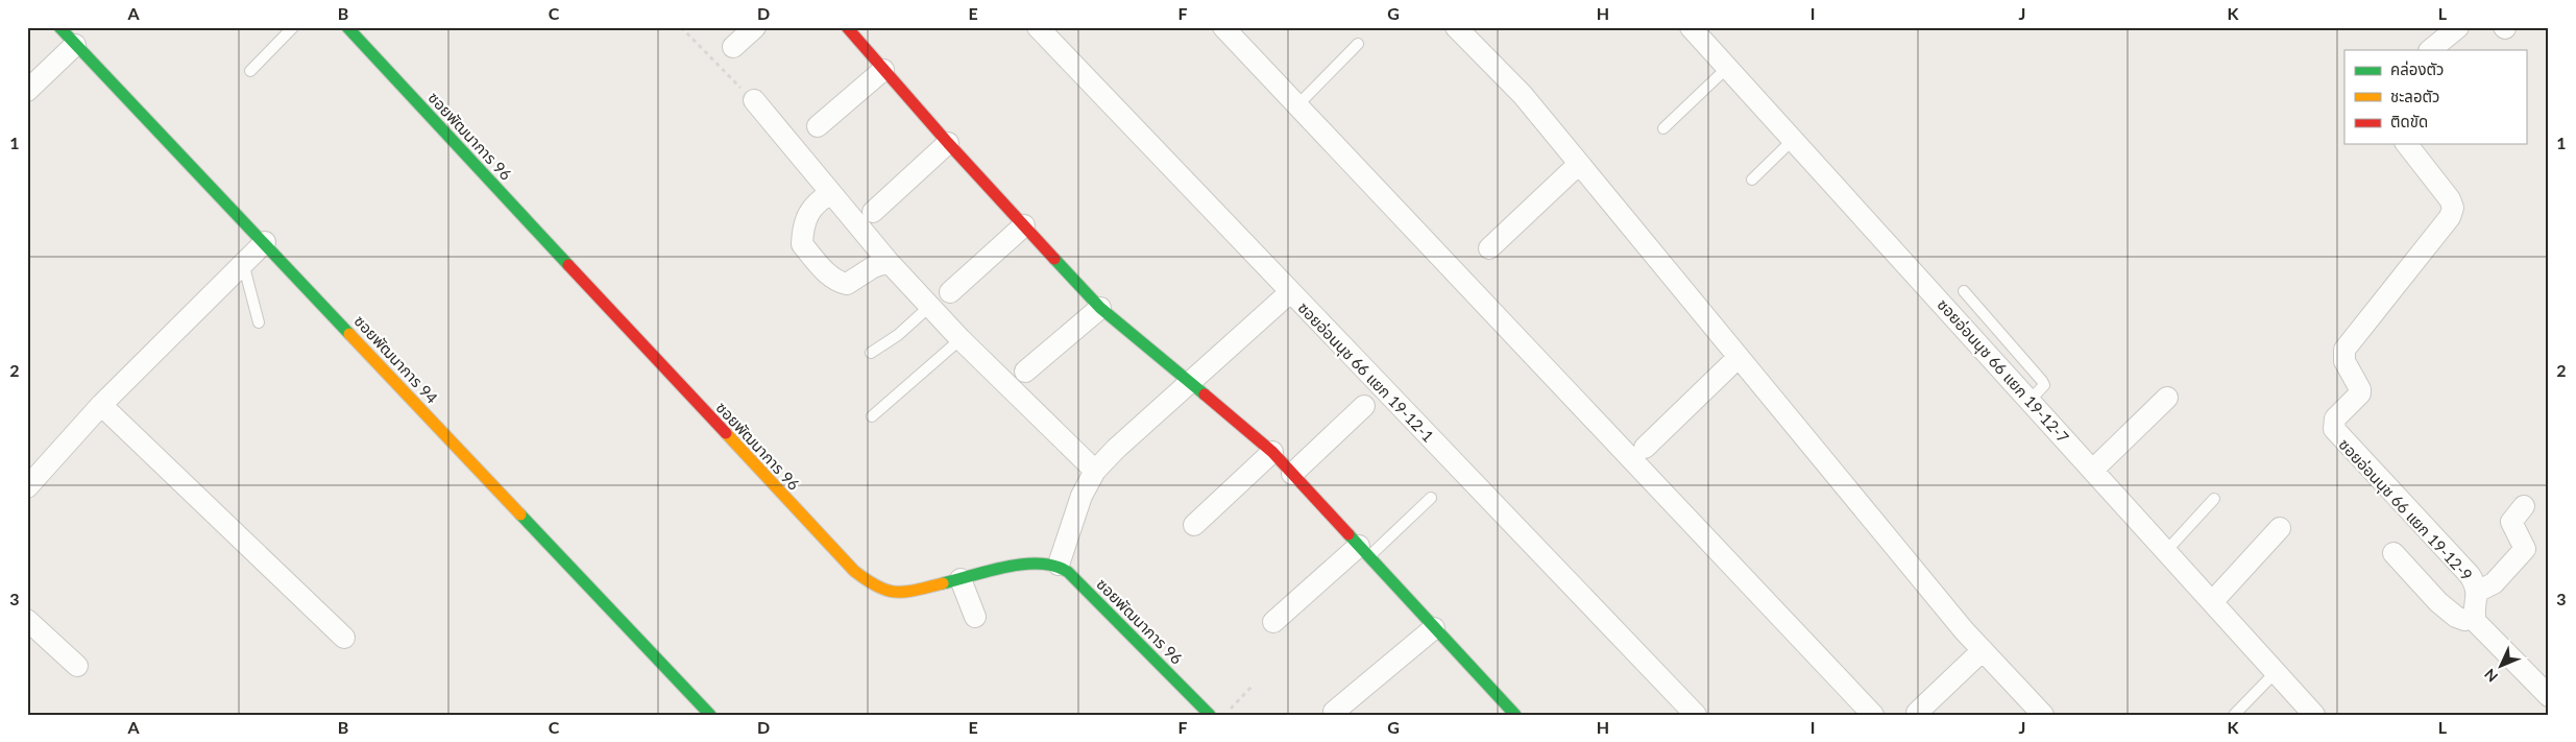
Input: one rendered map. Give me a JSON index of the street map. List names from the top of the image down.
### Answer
{
  "streets": {
    "street": [
      "ซอยพัฒนาการ 96",
      "ซอยพัฒนาการ 94",
      "ซอยอ่อนนุช 66 แยก 19-12-7",
      "ซอยอ่อนนุช 66 แยก 19-12-1",
      "ซอยอ่อนนุช 66 แยก 19-12-9"
    ]
  },
  "legend": ["คล่องตัว", "ชะลอตัว", "ติดขัด"],
  "north": "bottom left",
  "grid": {
    "columns": [
      "A",
      "B",
      "C",
      "D",
      "E",
      "F",
      "G",
      "H",
      "I",
      "J",
      "K",
      "L"
    ],
    "rows": ["1", "2", "3"]
  }
}
